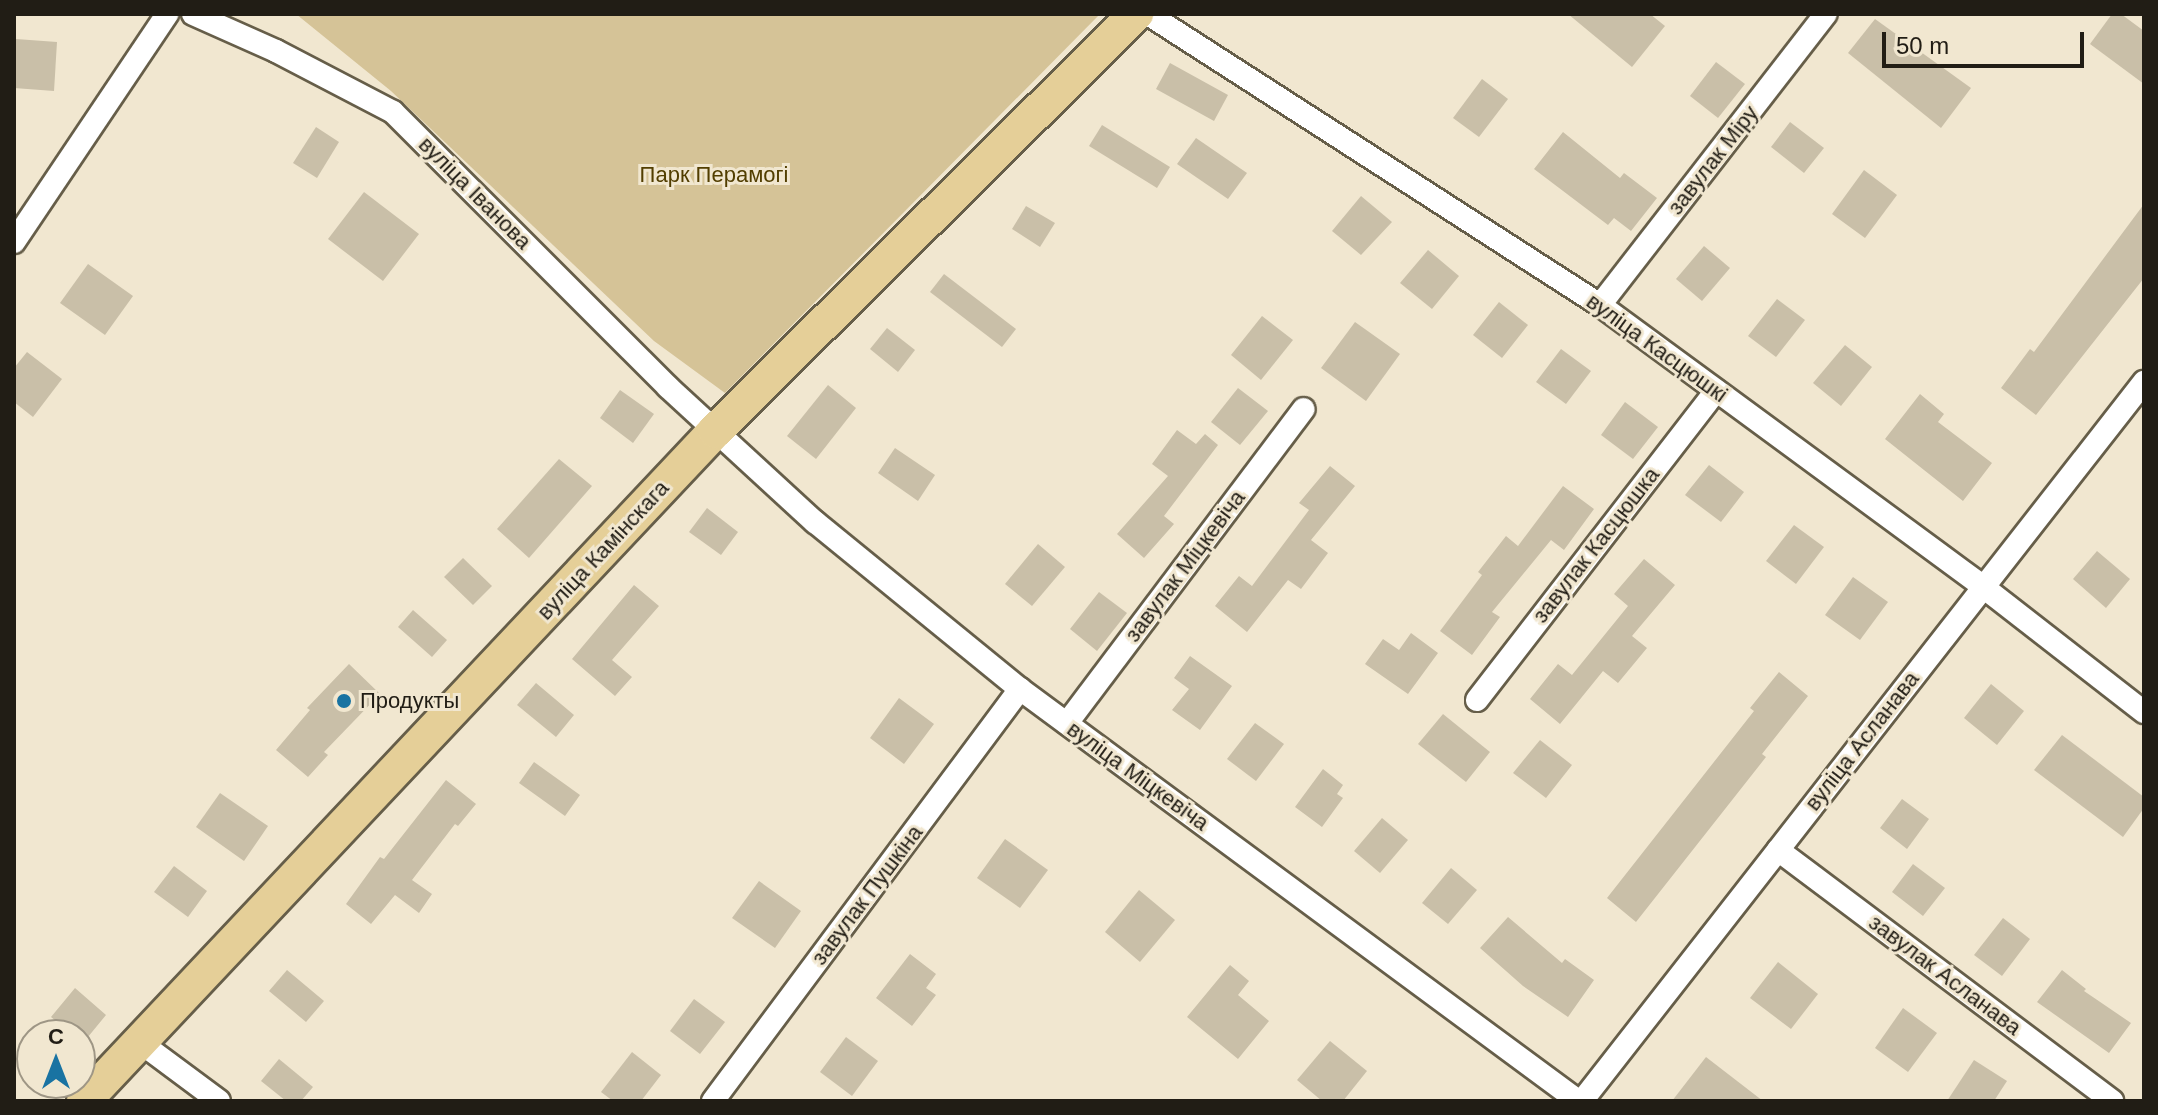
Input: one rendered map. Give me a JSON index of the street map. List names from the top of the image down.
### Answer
{
  "streets": {
    "main road": ["вуліца Камінскага"],
    "street": [
      "завулак Міру",
      "вуліца Іванова",
      "вуліца Касцюшкі",
      "завулак Касцюшка",
      "завулак Міцкевіча",
      "вуліца Асланава",
      "вуліца Міцкевіча",
      "завулак Пушкіна",
      "завулак Асланава"
    ]
  },
  "crossings": [
    ["завулак Міру", "вуліца Касцюшкі"],
    ["вуліца Іванова", "вуліца Камінскага"],
    ["вуліца Іванова", "вуліца Міцкевіча"],
    ["вуліца Касцюшкі", "завулак Касцюшка"],
    ["вуліца Касцюшкі", "вуліца Асланава"],
    ["вуліца Камінскага", "вуліца Міцкевіча"],
    ["завулак Міцкевіча", "вуліца Міцкевіча"],
    ["вуліца Асланава", "вуліца Міцкевіча"],
    ["вуліца Асланава", "завулак Асланава"],
    ["вуліца Міцкевіча", "завулак Пушкіна"]
  ],
  "parks": ["Парк Перамогі"],
  "places": ["Продукты"],
  "scale_bar": "50 m",
  "north": "top"
}
